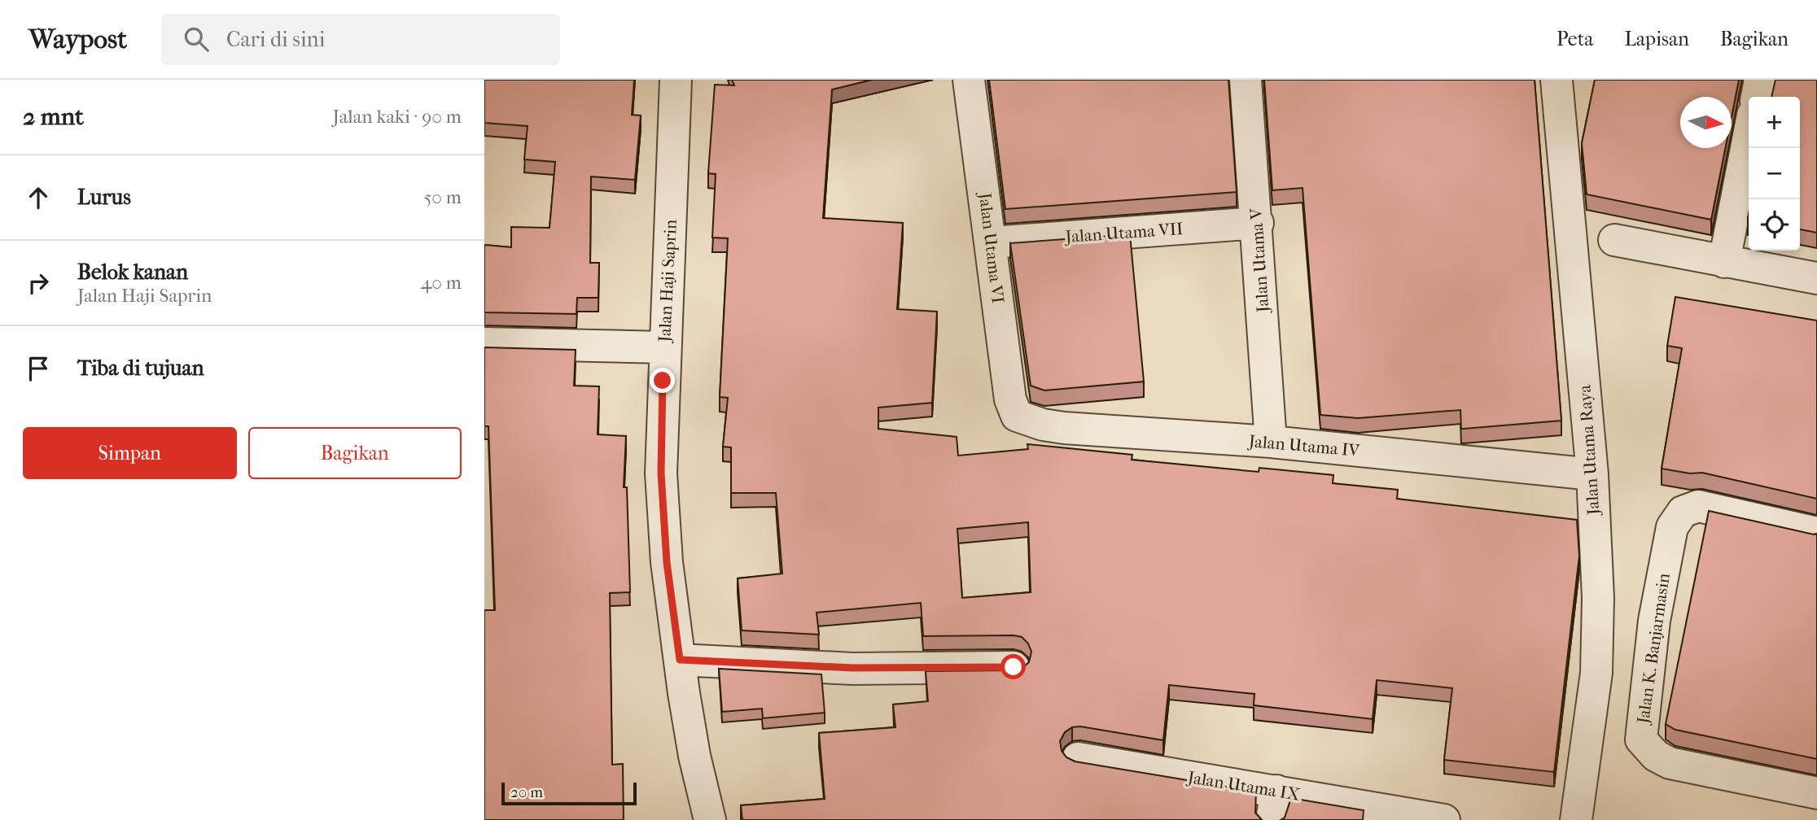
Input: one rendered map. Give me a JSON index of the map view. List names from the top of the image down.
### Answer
{
  "streets": {
    "street": [
      "Jalan Utama VII",
      "Jalan Utama VI",
      "Jalan Utama V",
      "Jalan Haji Saprin",
      "Jalan Utama IV",
      "Jalan Utama Raya",
      "Jalan K. Banjarmasin",
      "Jalan Utama IX"
    ]
  },
  "crossings": [
    ["Jalan Utama VII", "Jalan Utama VI"],
    ["Jalan Utama VII", "Jalan Utama V"],
    ["Jalan Utama VI", "Jalan Utama IV"],
    ["Jalan Utama V", "Jalan Utama IV"],
    ["Jalan Utama IV", "Jalan Utama Raya"]
  ],
  "scale_bar": "20 m",
  "north": "right",
  "page": {
    "header": "Waypost",
    "search": "Cari di sini",
    "nav": ["Peta", "Lapisan", "Bagikan"],
    "heading": ["2 mnt", "Jalan kaki · 90 m"],
    "map_buttons": ["+", "−"],
    "list": [
      ["Lurus", "50 m"],
      ["Belok kanan", "Jalan Haji Saprin", "40 m"],
      "Tiba di tujuan"
    ],
    "buttons": ["Simpan", "Bagikan"],
    "scale": "20 m"
  }
}
